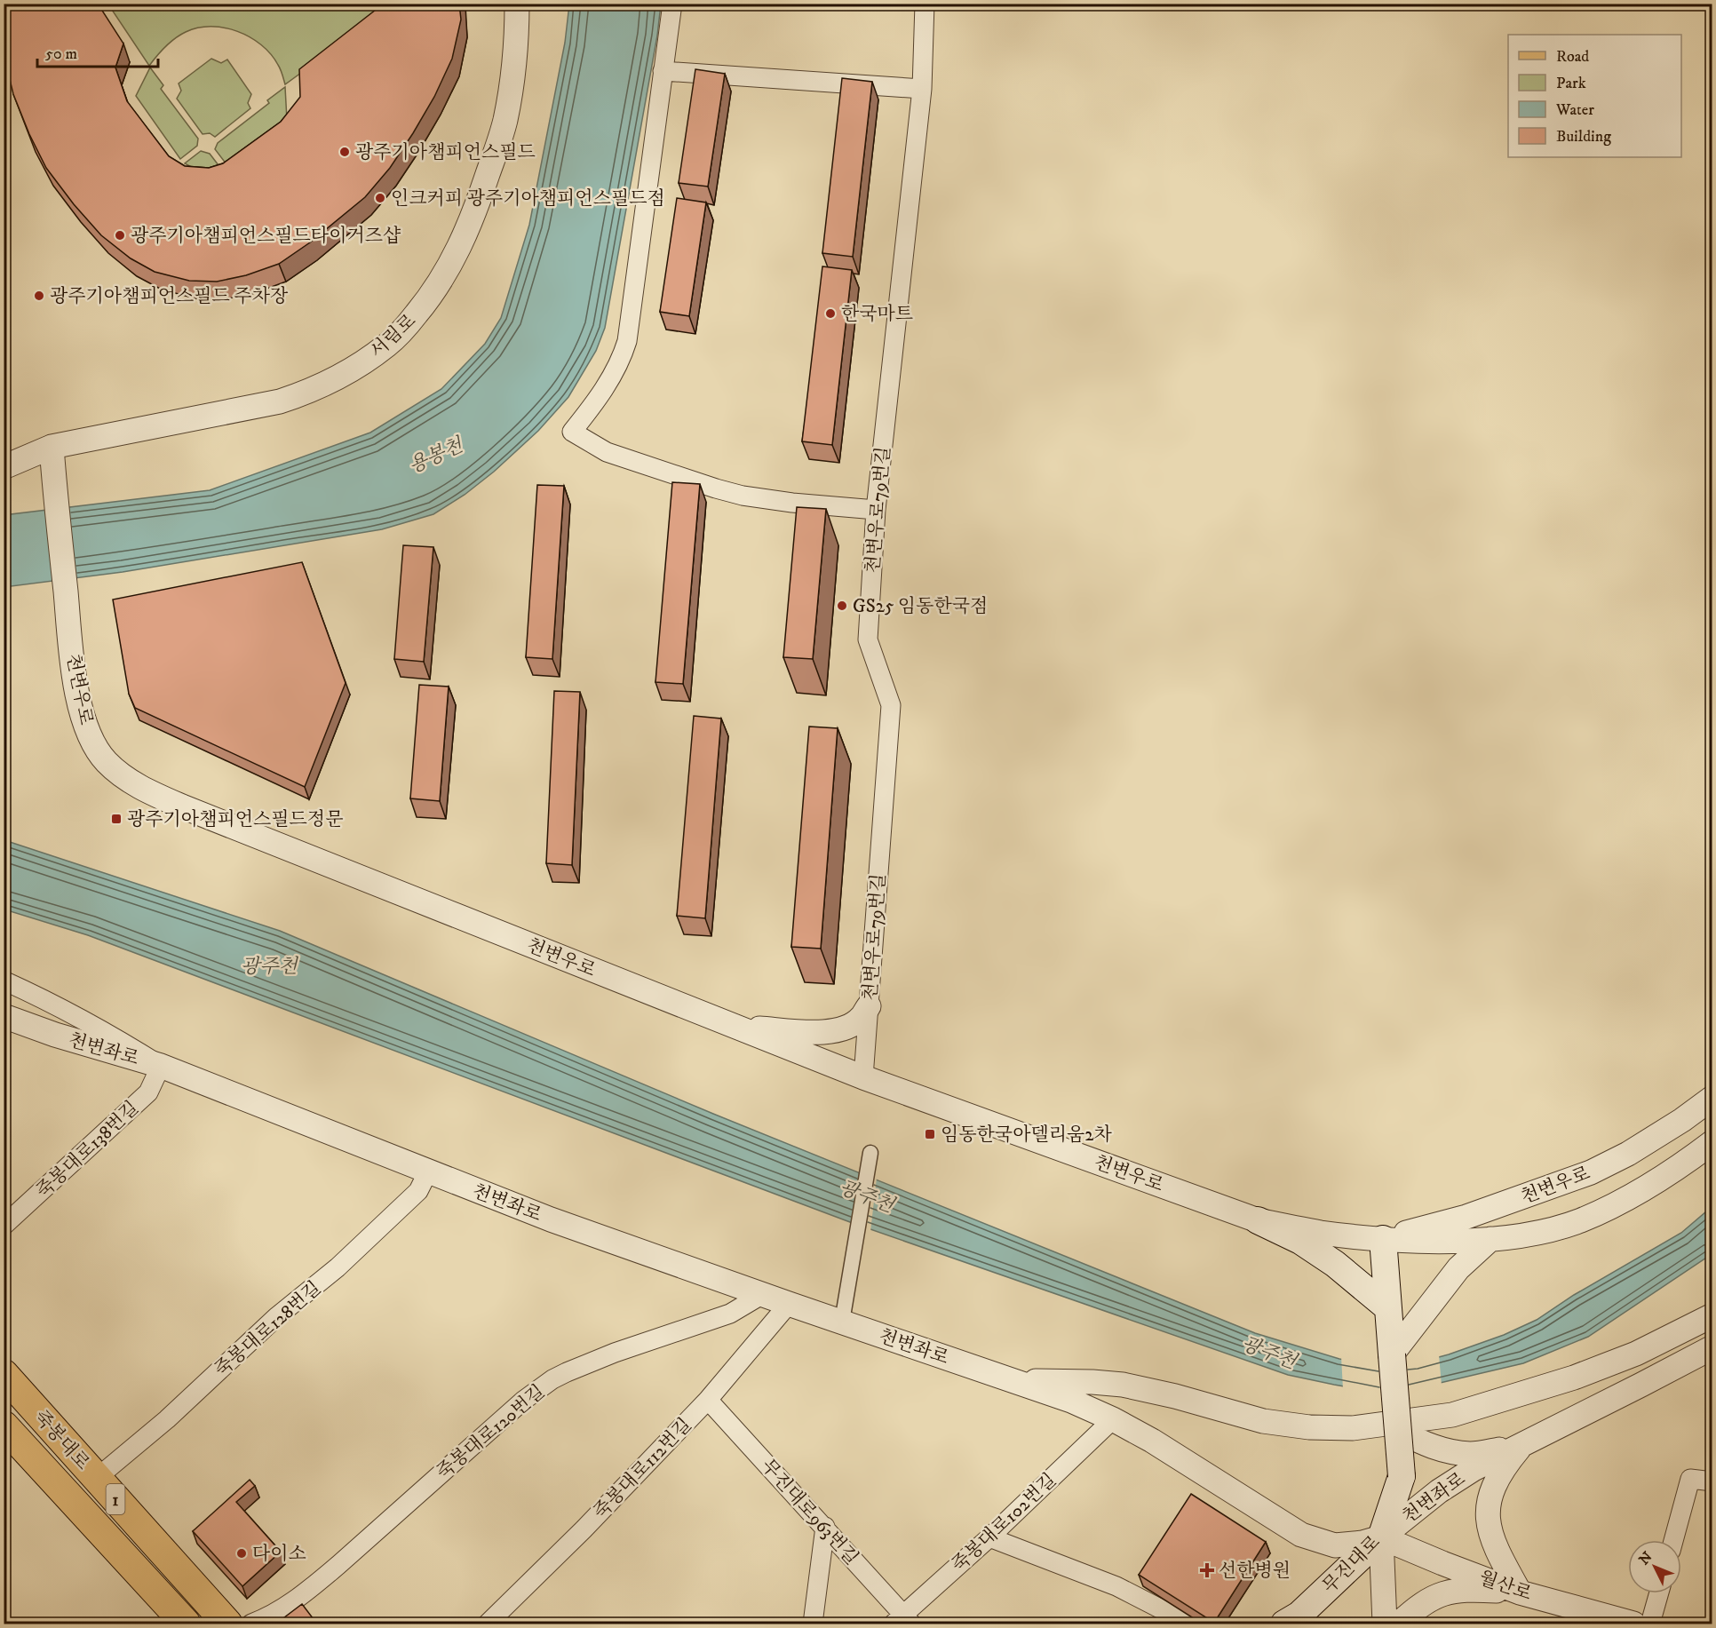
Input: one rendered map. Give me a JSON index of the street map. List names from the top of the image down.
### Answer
{
  "streets": {
    "main road": ["죽봉대로", "1", "무진대로"],
    "street": [
      "서림로",
      "천변우로79번길",
      "천변우로",
      "천변좌로",
      "죽봉대로138번길",
      "죽봉대로128번길",
      "죽봉대로120번길",
      "죽봉대로112번길",
      "무진대로963번길",
      "죽봉대로102번길",
      "월산로"
    ]
  },
  "crossings": [
    ["서림로", "천변우로"],
    ["천변우로79번길", "천변우로"],
    ["천변좌로", "죽봉대로138번길"],
    ["천변좌로", "죽봉대로128번길"],
    ["천변좌로", "죽봉대로120번길"],
    ["천변좌로", "죽봉대로112번길"],
    ["천변좌로", "죽봉대로102번길"],
    ["천변좌로", "무진대로"],
    ["천변좌로", "월산로"],
    ["죽봉대로128번길", "죽봉대로"],
    ["죽봉대로112번길", "무진대로963번길"],
    ["무진대로963번길", "죽봉대로102번길"],
    ["무진대로", "월산로"]
  ],
  "water": ["용봉천", "광주천"],
  "places": {
    "other": [
      "광주기아챔피언스필드",
      "인크커피 광주기아챔피언스필드점",
      "광주기아챔피언스필드타이거즈샵",
      "광주기아챔피언스필드 주차장",
      "한국마트",
      "GS25 임동한국점",
      "다이소"
    ],
    "transit": ["광주기아챔피언스필드정문", "임동한국아델리움2차"],
    "health": ["선한병원"]
  },
  "legend": [
    "Road",
    "Park",
    "Water",
    "Building"
  ],
  "scale_bar": "50 m",
  "north": "top left"
}
